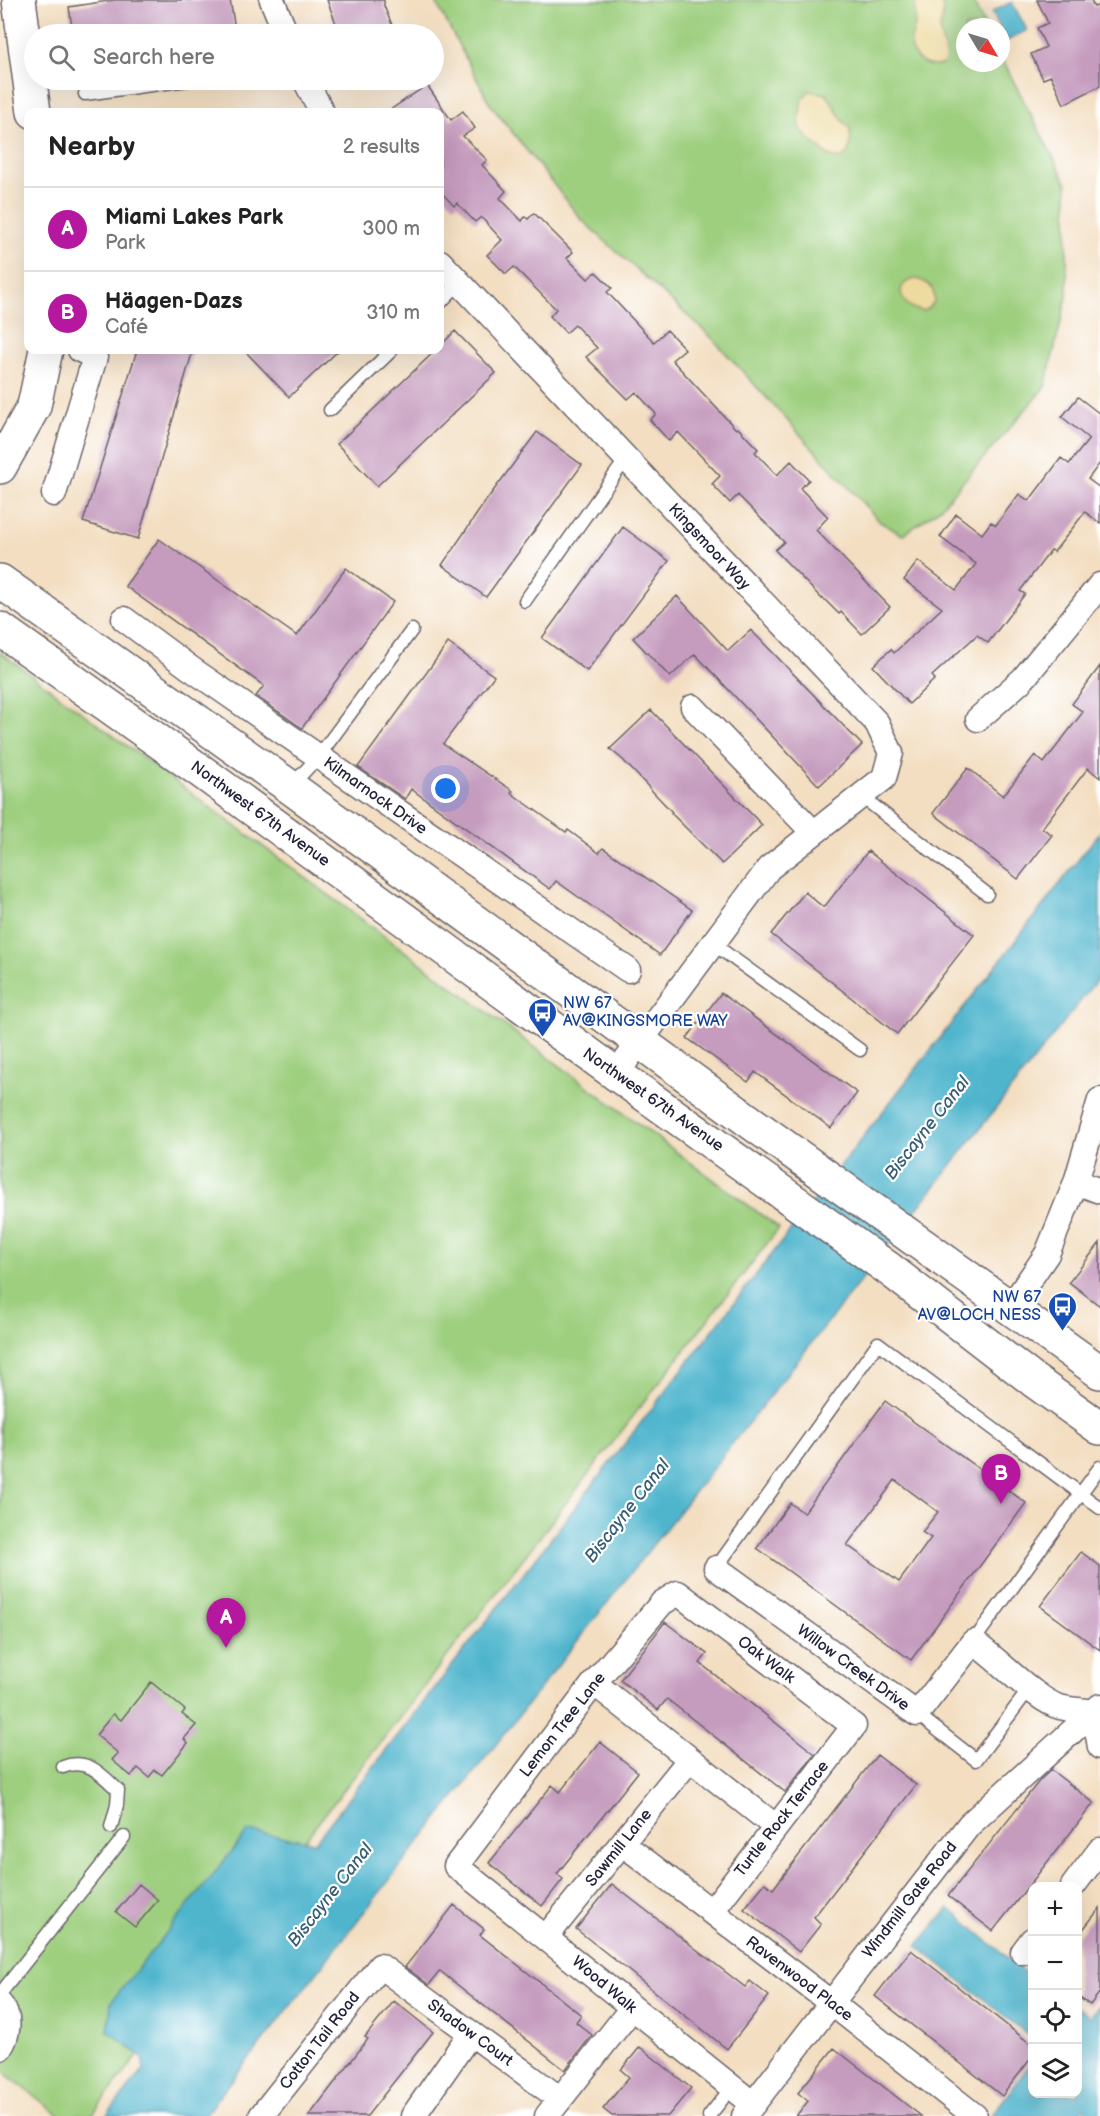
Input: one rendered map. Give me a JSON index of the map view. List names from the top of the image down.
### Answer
{
  "streets": {
    "main road": ["Northwest 67th Avenue"],
    "street": [
      "Kingsmoor Way",
      "Kilmarnock Drive",
      "Oak Walk",
      "Willow Creek Drive",
      "Lemon Tree Lane",
      "Turtle Rock Terrace",
      "Sawmill Lane",
      "Windmill Gate Road",
      "Ravenwood Place",
      "Wood Walk",
      "Shadow Court",
      "Cotton Tail Road"
    ]
  },
  "crossings": [
    ["Kingsmoor Way", "Northwest 67th Avenue"],
    ["Oak Walk", "Lemon Tree Lane"],
    ["Oak Walk", "Turtle Rock Terrace"],
    ["Lemon Tree Lane", "Wood Walk"],
    ["Turtle Rock Terrace", "Ravenwood Place"],
    ["Sawmill Lane", "Ravenwood Place"],
    ["Sawmill Lane", "Wood Walk"],
    ["Windmill Gate Road", "Ravenwood Place"],
    ["Windmill Gate Road", "Wood Walk"],
    ["Shadow Court", "Cotton Tail Road"]
  ],
  "water": ["Biscayne Canal"],
  "places": {
    "bus stop": ["NW 67 AV@KINGSMORE WAY", "NW 67 AV@LOCH NESS"]
  },
  "north": "bottom right",
  "page": {
    "search": "Search here",
    "heading": ["Nearby", "2 results"],
    "list": [
      {
        "mark": "A",
        "name": "Miami Lakes Park",
        "note": "Park",
        "value": "300 m"
      },
      {
        "mark": "B",
        "name": "Häagen-Dazs",
        "note": "Café",
        "value": "310 m"
      }
    ],
    "pins": ["B", "A"],
    "map_buttons": ["+", "−"]
  }
}
